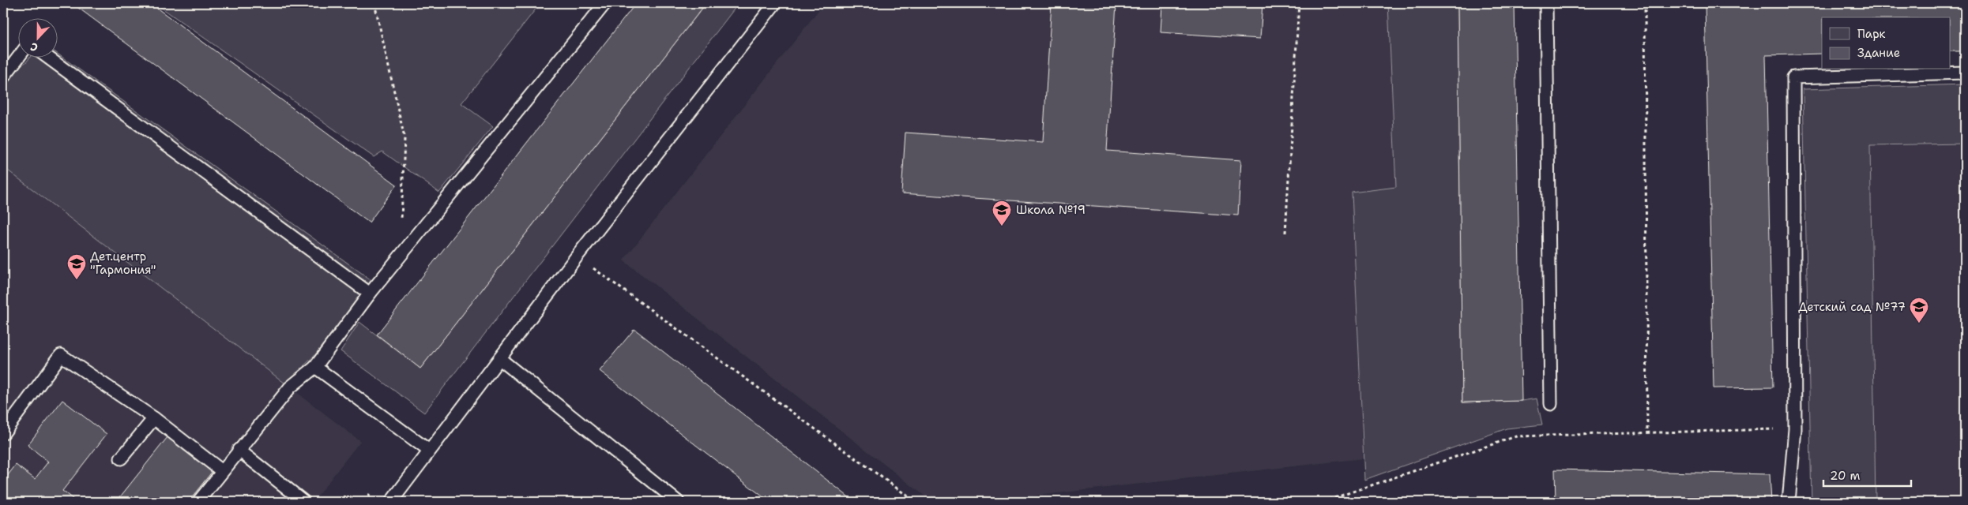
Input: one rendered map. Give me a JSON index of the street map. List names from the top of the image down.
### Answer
{
  "places": {
    "school or university": ["Школа №19", "Дет.центр \"Гармония\"", "Детский сад №77"]
  },
  "legend": ["Парк", "Здание"],
  "scale_bar": "20 m",
  "north": "bottom"
}
